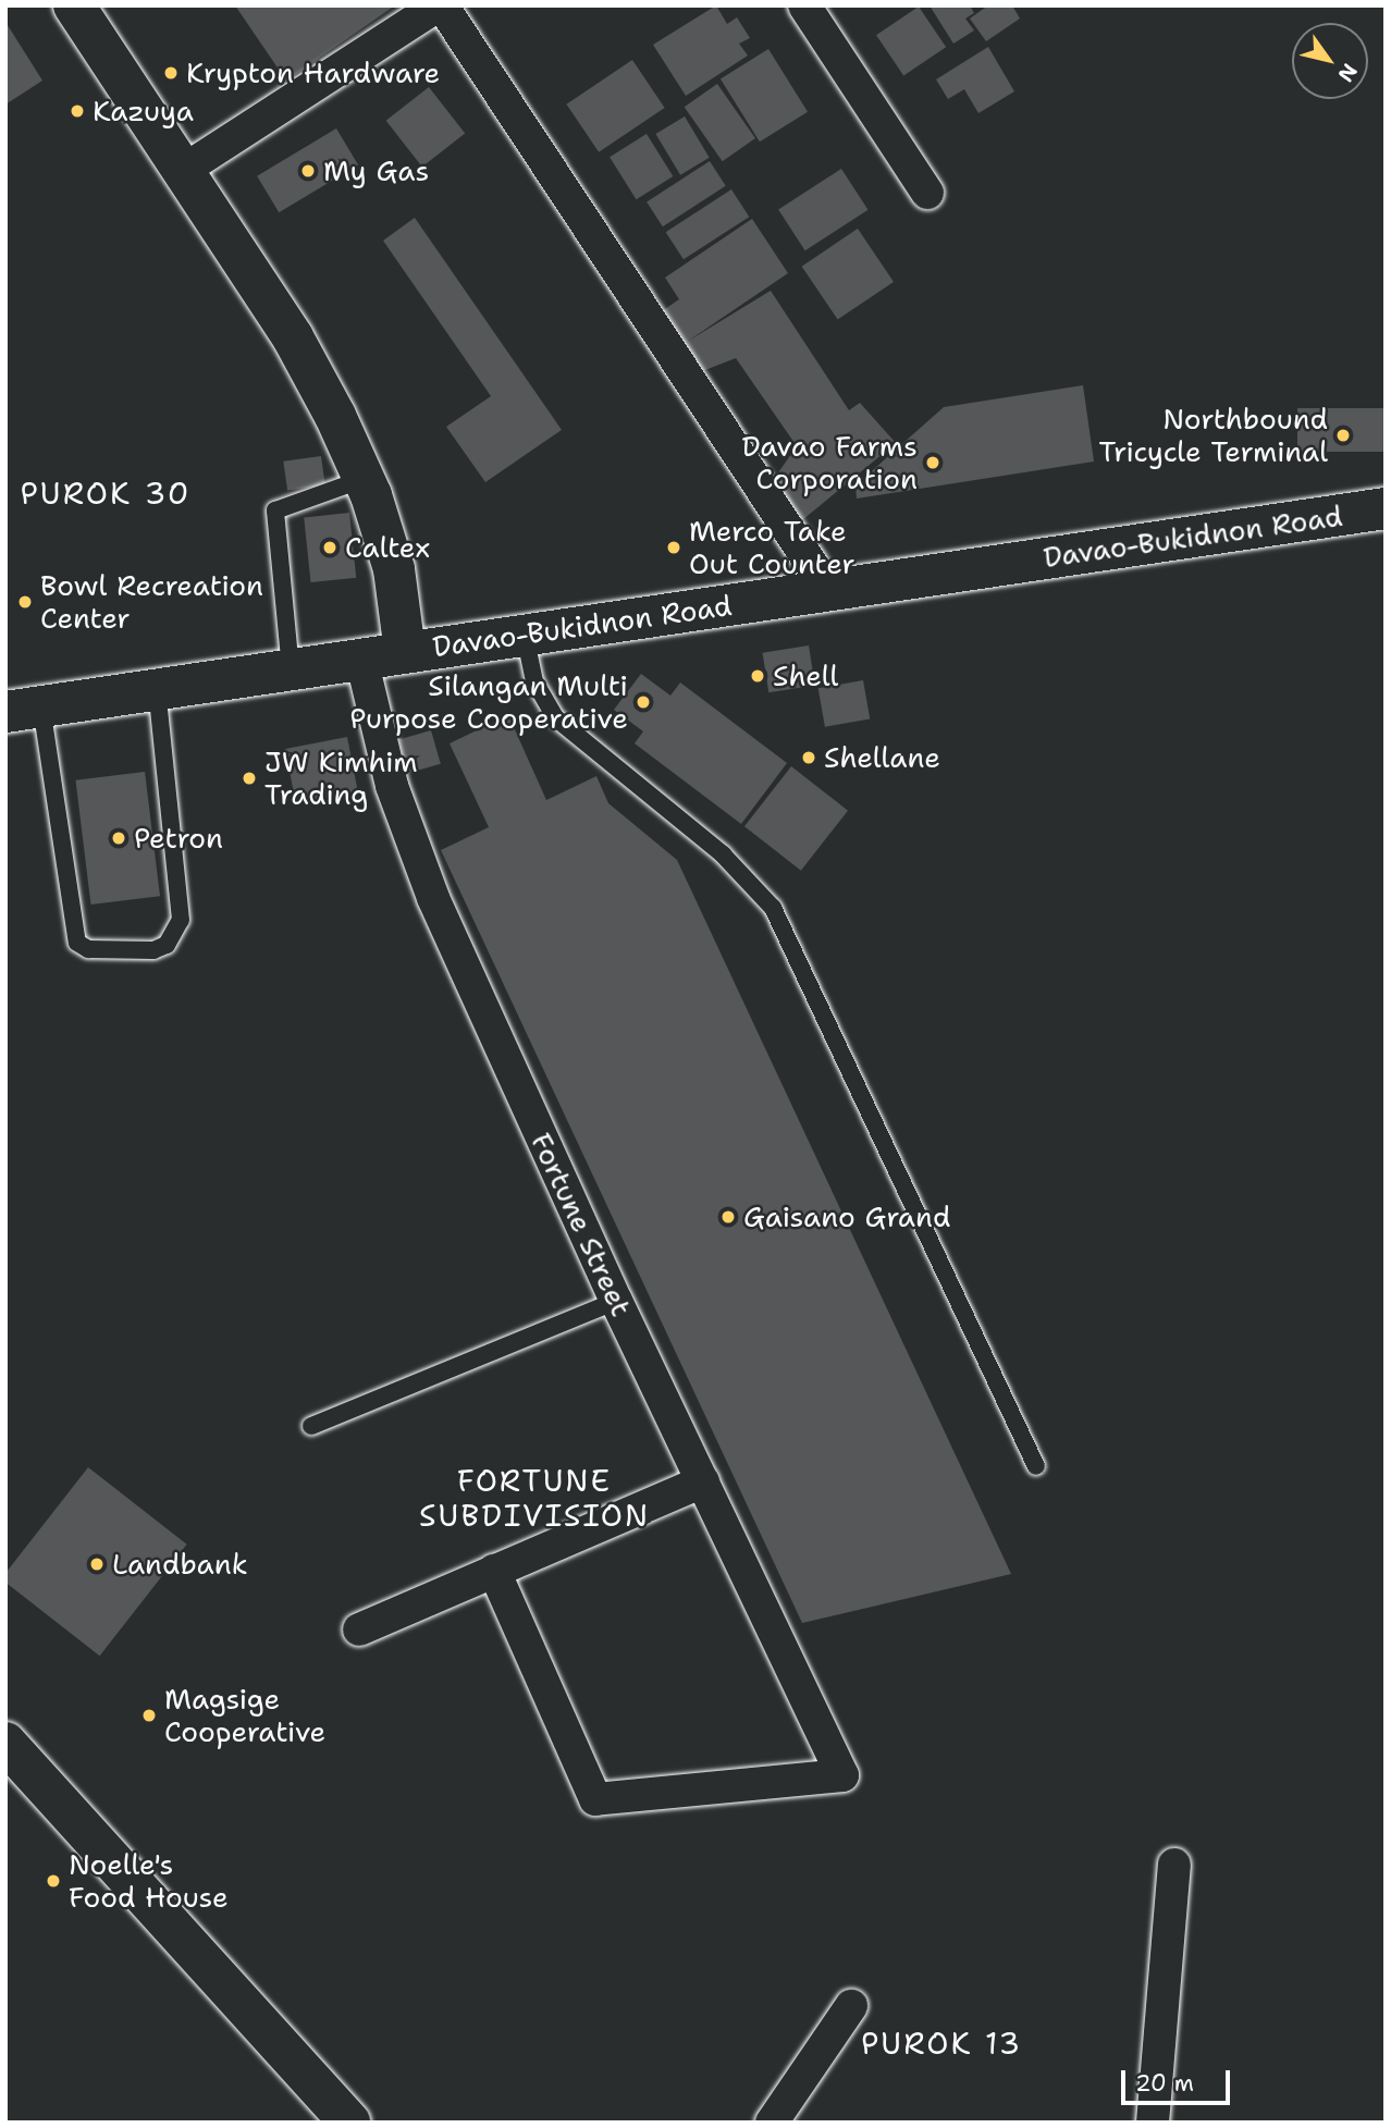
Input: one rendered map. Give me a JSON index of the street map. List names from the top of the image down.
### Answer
{
  "streets": {
    "main road": ["Davao-Bukidnon Road"],
    "street": ["Fortune Street"]
  },
  "crossings": [
    ["Davao-Bukidnon Road", "Fortune Street"]
  ],
  "districts": ["PUROK 30", "FORTUNE SUBDIVISION", "PUROK 13"],
  "places": [
    "Krypton Hardware",
    "Kazuya",
    "My Gas",
    "Northbound Tricycle Terminal",
    "Davao Farms Corporation",
    "Caltex",
    "Merco Take Out Counter",
    "Bowl Recreation Center",
    "Shell",
    "Silangan Multi Purpose Cooperative",
    "Shellane",
    "JW Kimhim Trading",
    "Petron",
    "Gaisano Grand",
    "Landbank",
    "Magsige Cooperative",
    "Noelle's Food House"
  ],
  "scale_bar": "20 m",
  "north": "bottom right"
}
